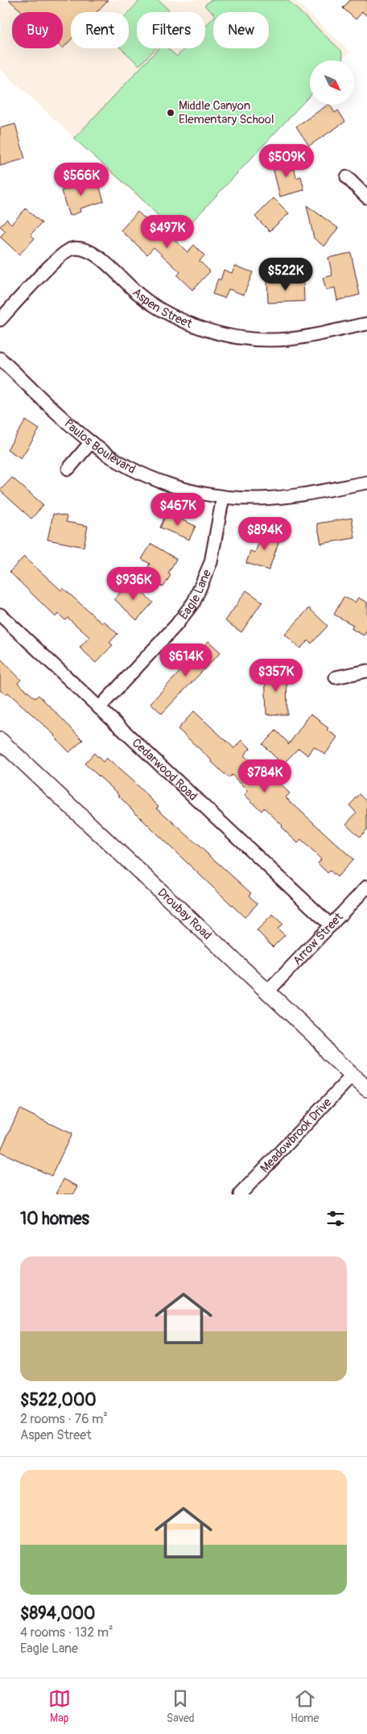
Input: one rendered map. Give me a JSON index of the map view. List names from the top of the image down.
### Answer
{
  "streets": {
    "street": [
      "Aspen Street",
      "Paulos Boulevard",
      "Eagle Lane",
      "Cedarwood Road",
      "Droubay Road",
      "Arrow Street",
      "Meadowbrook Drive"
    ]
  },
  "crossings": [
    ["Paulos Boulevard", "Eagle Lane"],
    ["Eagle Lane", "Cedarwood Road"],
    ["Cedarwood Road", "Arrow Street"],
    ["Droubay Road", "Arrow Street"],
    ["Droubay Road", "Meadowbrook Drive"]
  ],
  "places": ["Middle Canyon Elementary School"],
  "north": "bottom right",
  "page": {
    "chip": [
      "Buy",
      "Rent",
      "Filters",
      "New"
    ],
    "price": [
      "$509K",
      "$566K",
      "$497K",
      "$522K",
      "$467K",
      "$894K",
      "$936K",
      "$614K",
      "$357K",
      "$784K"
    ],
    "heading": "10 homes",
    "list": [
      {
        "name": "$522,000",
        "note": "2 rooms · 76 m² · Aspen Street"
      },
      {
        "name": "$894,000",
        "note": "4 rooms · 132 m² · Eagle Lane"
      }
    ],
    "tabs": ["Map", "Saved", "Home"]
  }
}
